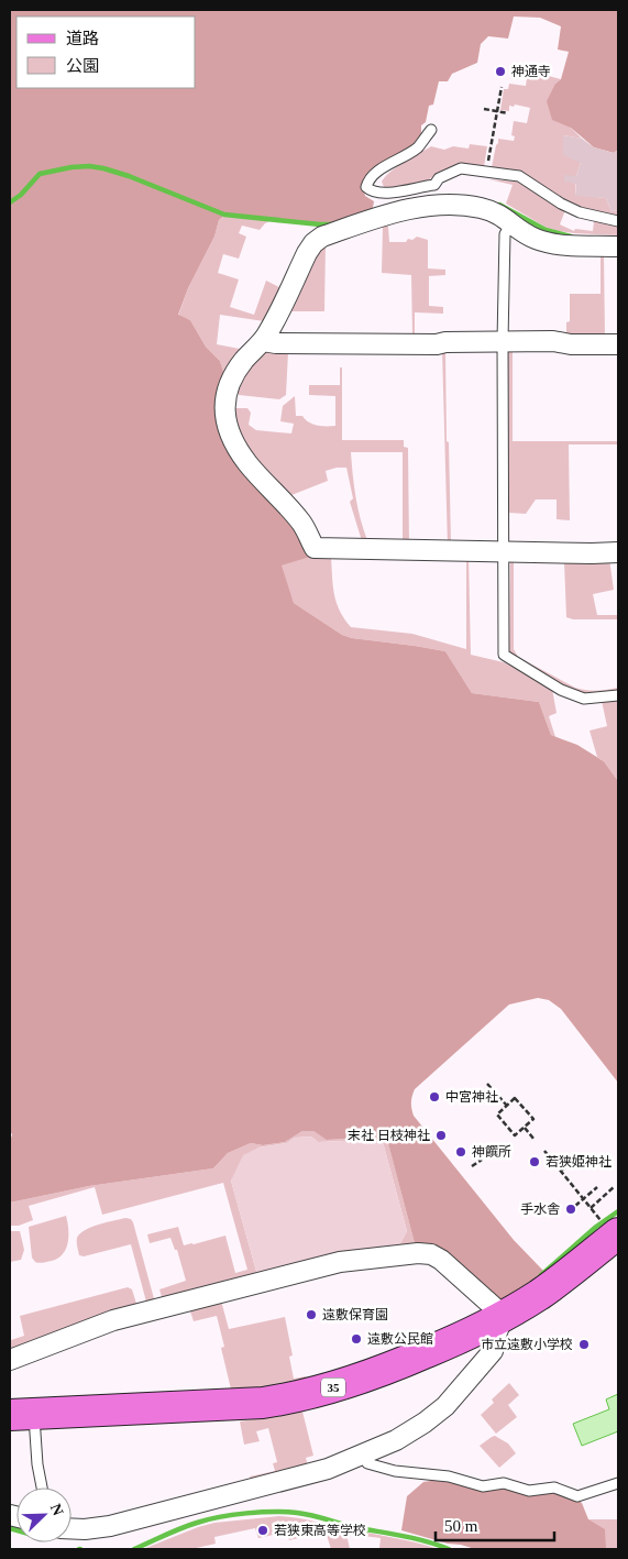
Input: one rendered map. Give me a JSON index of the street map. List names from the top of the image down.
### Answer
{
  "streets": {
    "main road": ["35"]
  },
  "places": [
    "神通寺",
    "中宮神社",
    "末社 日枝神社",
    "神饌所",
    "若狭姫神社",
    "手水舎",
    "遠敷保育園",
    "遠敷公民館",
    "市立遠敷小学校",
    "若狭東高等学校"
  ],
  "legend": ["道路", "公園"],
  "scale_bar": "50 m",
  "north": "top right"
}
